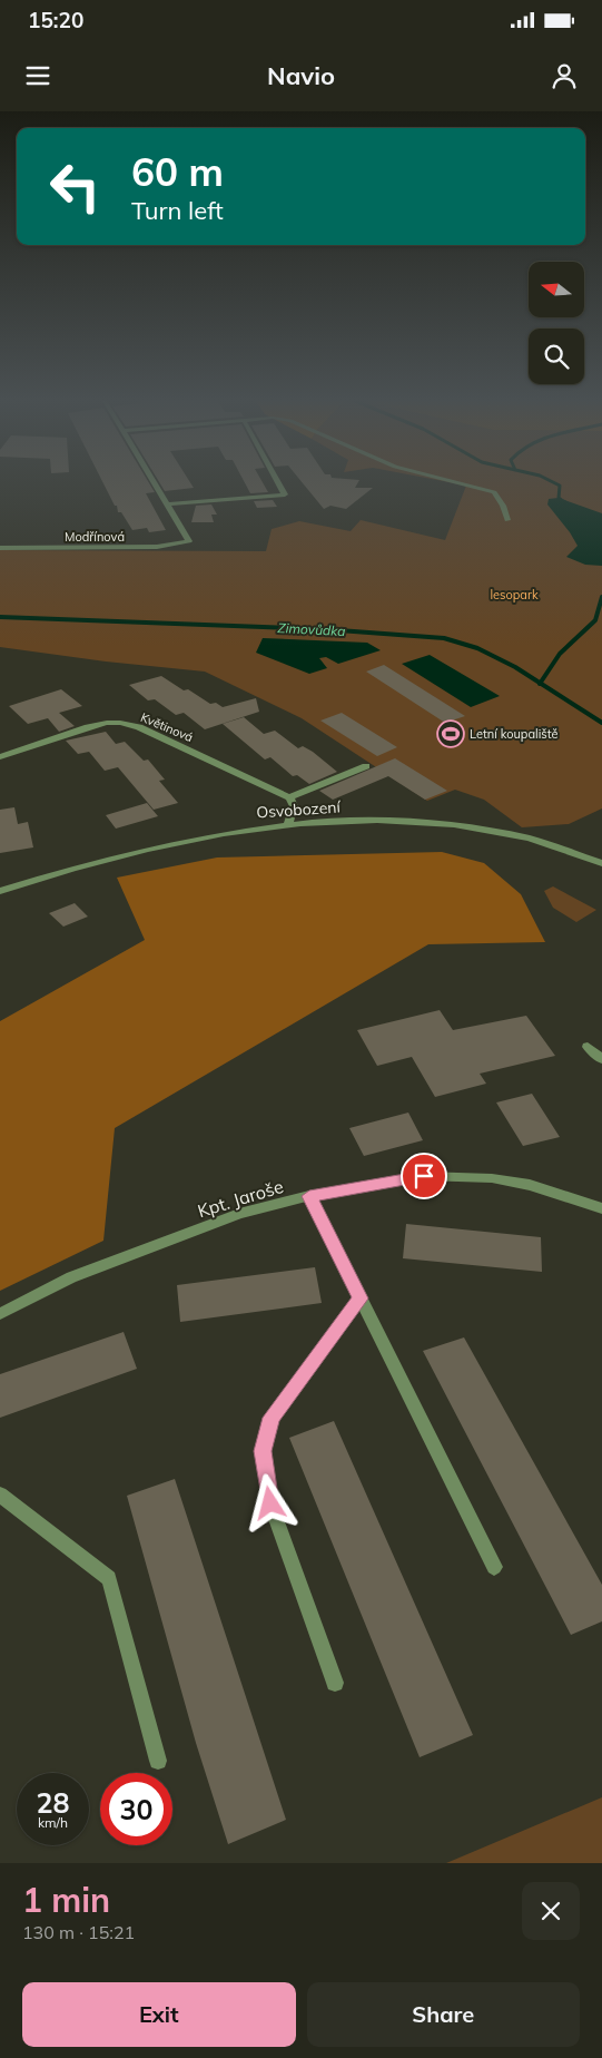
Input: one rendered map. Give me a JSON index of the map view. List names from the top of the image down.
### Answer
{
  "streets": {
    "street": [
      "Modřínová",
      "Květinová",
      "Osvobození",
      "Kpt. Jaroše"
    ]
  },
  "water": ["Zimovůdka"],
  "parks": ["lesopark"],
  "places": {
    "sports": ["Letní koupaliště"]
  },
  "north": "left",
  "page": {
    "status": "15:20",
    "header": "Navio",
    "turn": ["60 m", "Turn left"],
    "speed": "28 km/h",
    "limit": "30",
    "heading": ["1 min", "130 m · 15:21"],
    "buttons": ["Exit", "Share"]
  }
}
